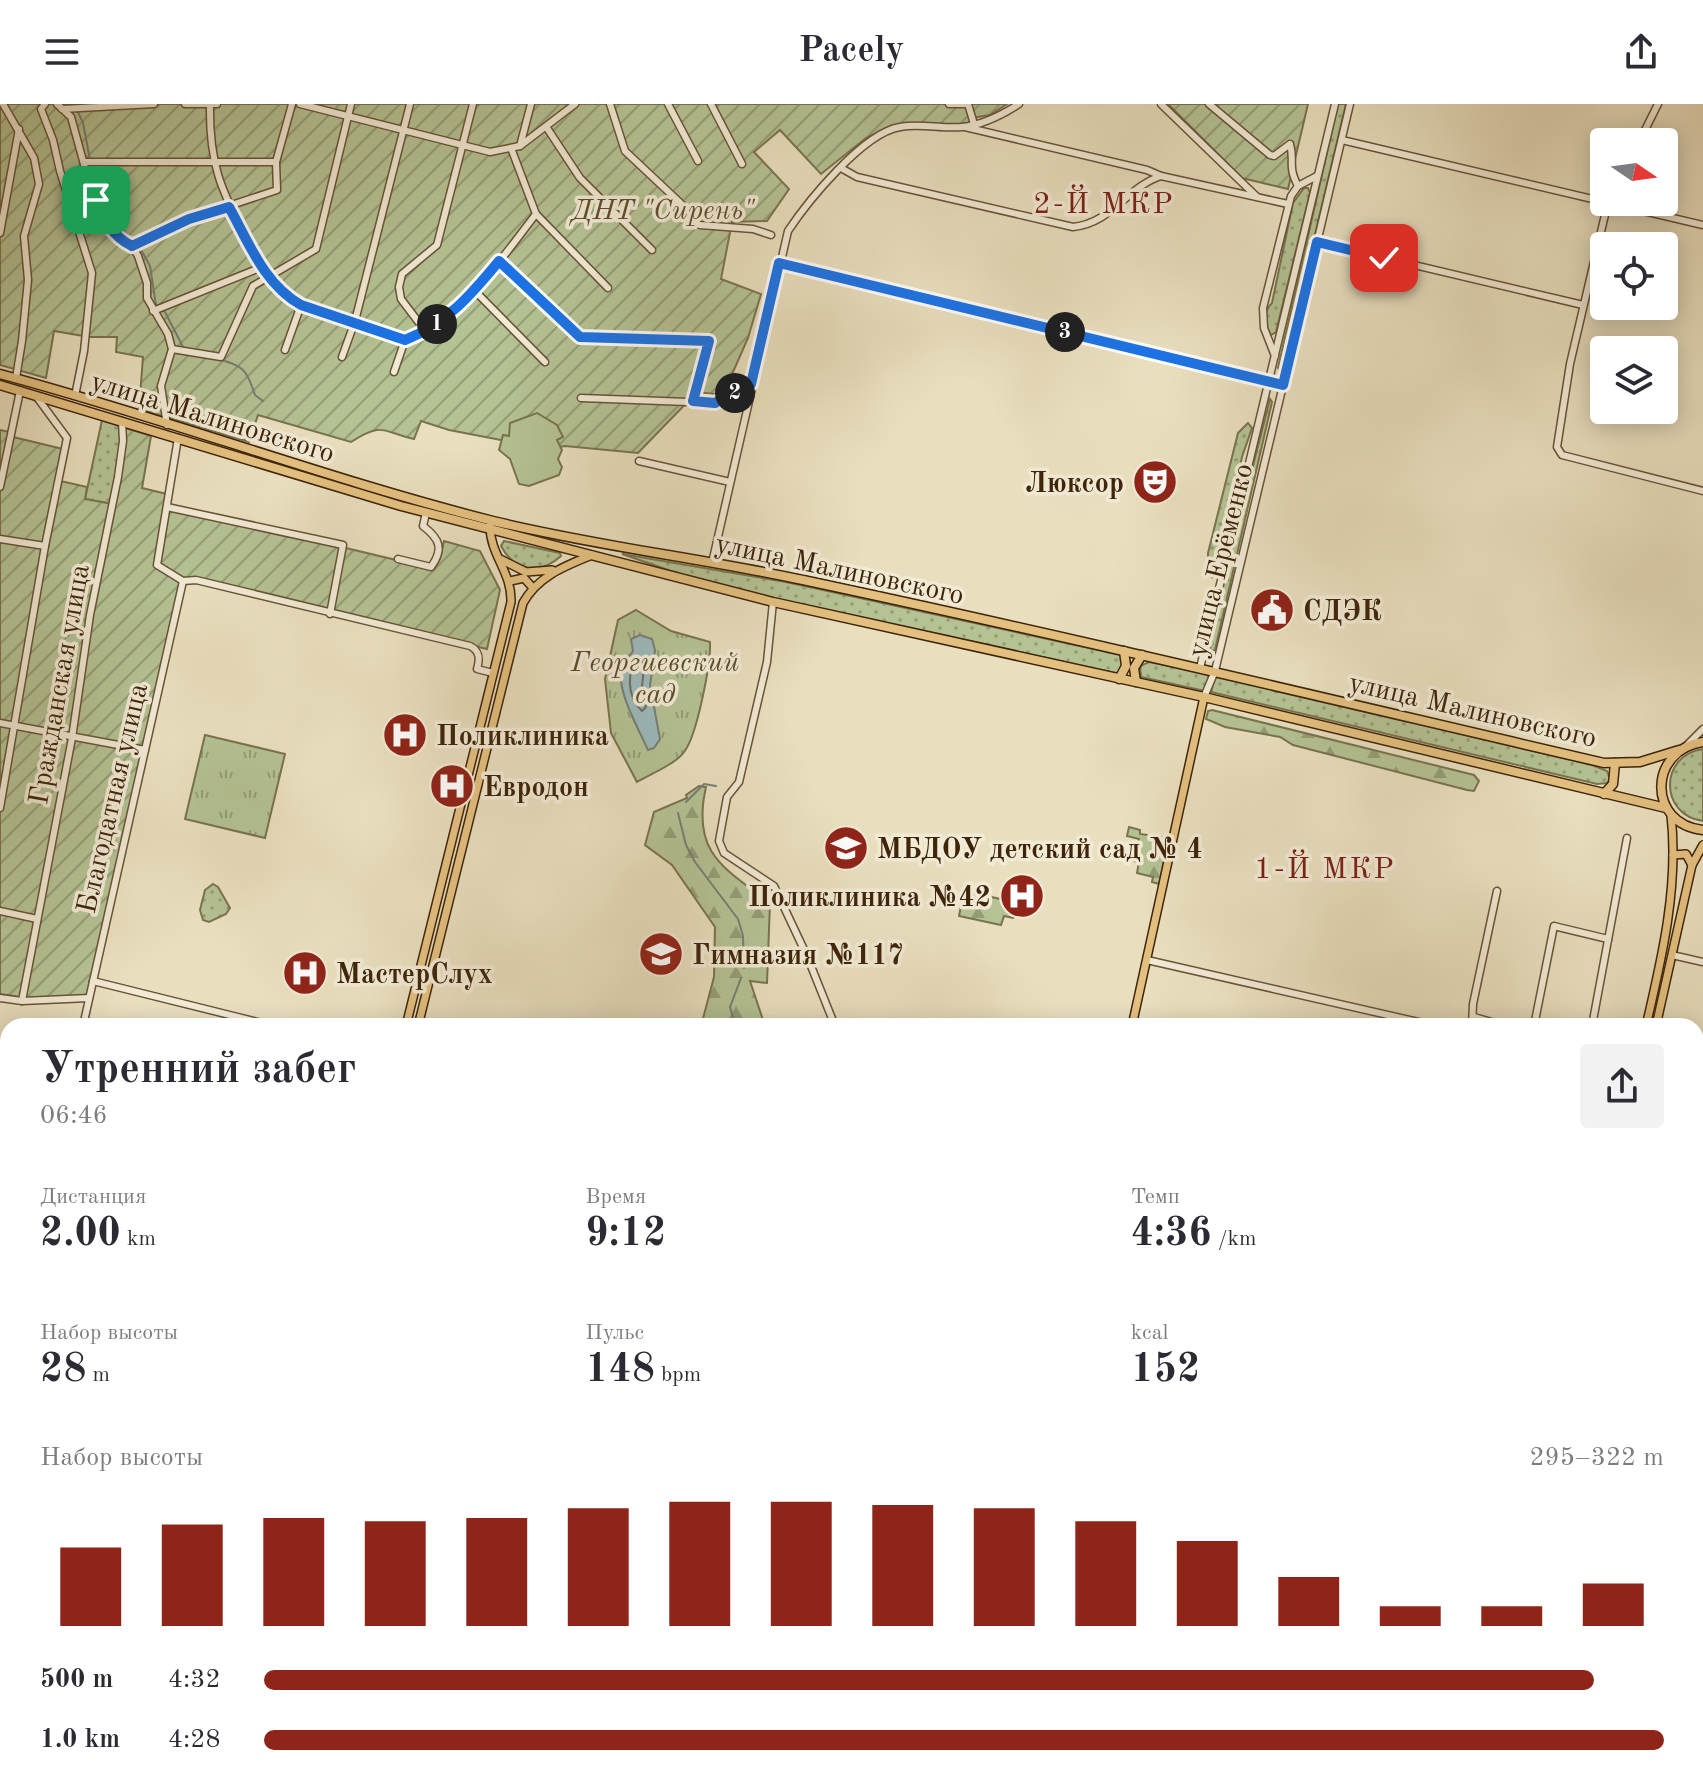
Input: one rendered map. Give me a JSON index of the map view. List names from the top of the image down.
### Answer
{
  "streets": {
    "highway": ["улица Малиновского"],
    "main road": ["улица Ерёменко"],
    "street": ["Гражданская улица", "Благодатная улица"]
  },
  "crossings": [
    ["улица Малиновского", "улица Ерёменко"],
    ["улица Малиновского", "Гражданская улица"]
  ],
  "districts": ["2-Й МКР", "1-Й МКР"],
  "parks": ["ДНТ \"Сирень\"", "Георгиевский сад"],
  "places": {
    "theatre": ["Люксор"],
    "public building": ["СДЭК"],
    "hospital": [
      "Поликлиника",
      "Евродон",
      "Поликлиника №42",
      "МастерСлух"
    ],
    "school or university": ["МБДОУ детский сад № 4", "Гимназия №117"]
  },
  "north": "right",
  "page": {
    "header": "Pacely",
    "pins": ["1", "3", "2"],
    "heading": ["Утренний забег", "06:46"],
    "stats": [
      ["Дистанция", "2.00 km"],
      ["Время", "9:12"],
      ["Темп", "4:36 /km"],
      ["Набор высоты", "28 m"],
      ["Пульс", "148 bpm"],
      ["kcal", "152"]
    ],
    "chart": ["Набор высоты", "295–322 m"],
    "list": [
      {
        "name": "500 m",
        "note": "4:32"
      },
      {
        "name": "1.0 km",
        "note": "4:28"
      }
    ]
  }
}
